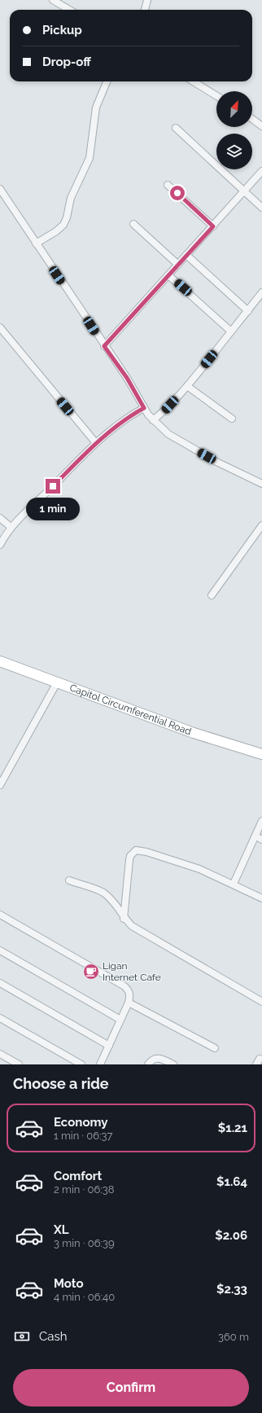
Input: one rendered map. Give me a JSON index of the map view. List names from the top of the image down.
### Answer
{
  "streets": {
    "main road": ["Capitol Circumferential Road"]
  },
  "places": {
    "cafe": ["Ligan Internet Cafe"]
  },
  "north": "top right",
  "page": {
    "banner": ["Pickup", "Drop-off"],
    "bubble": "1 min",
    "heading": "Choose a ride",
    "list": [
      {
        "name": "Economy",
        "note": "1 min · 06:37",
        "value": "$1.21"
      },
      {
        "name": "Comfort",
        "note": "2 min · 06:38",
        "value": "$1.64"
      },
      {
        "name": "XL",
        "note": "3 min · 06:39",
        "value": "$2.06"
      },
      {
        "name": "Moto",
        "note": "4 min · 06:40",
        "value": "$2.33"
      }
    ],
    "pay": ["Cash", "360 m"],
    "buttons": "Confirm"
  }
}
